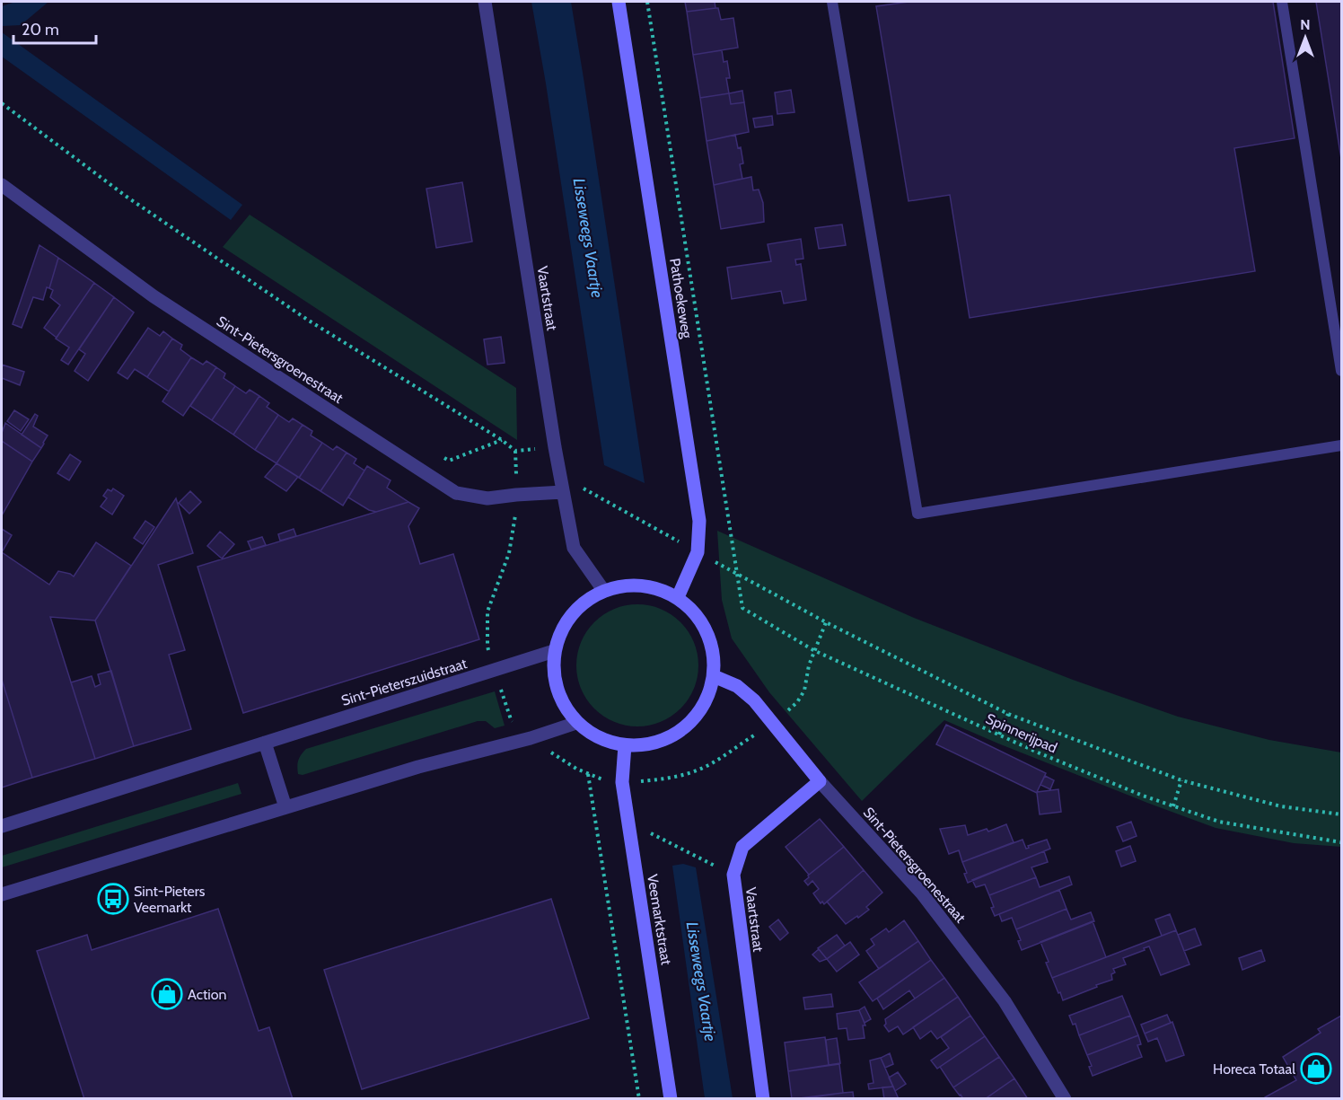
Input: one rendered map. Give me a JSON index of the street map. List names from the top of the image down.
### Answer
{
  "streets": {
    "main road": [
      "Vaartstraat",
      "Pathoekeweg",
      "Sint-Pietersgroenestraat",
      "Veemarktstraat"
    ],
    "street": ["Sint-Pieterszuidstraat"],
    "path": ["Spinnerijpad"]
  },
  "crossings": [
    ["Vaartstraat", "Pathoekeweg"],
    ["Vaartstraat", "Sint-Pietersgroenestraat"],
    ["Vaartstraat", "Sint-Pieterszuidstraat"],
    ["Vaartstraat", "Veemarktstraat"],
    ["Pathoekeweg", "Sint-Pietersgroenestraat"],
    ["Pathoekeweg", "Sint-Pieterszuidstraat"],
    ["Pathoekeweg", "Veemarktstraat"],
    ["Sint-Pietersgroenestraat", "Sint-Pieterszuidstraat"],
    ["Sint-Pietersgroenestraat", "Veemarktstraat"],
    ["Sint-Pieterszuidstraat", "Veemarktstraat"]
  ],
  "water": ["Lisseweegs Vaartje"],
  "places": {
    "bus stop": ["Sint-Pieters Veemarkt"],
    "shop": ["Action", "Horeca Totaal"]
  },
  "scale_bar": "20 m",
  "north": "top"
}
